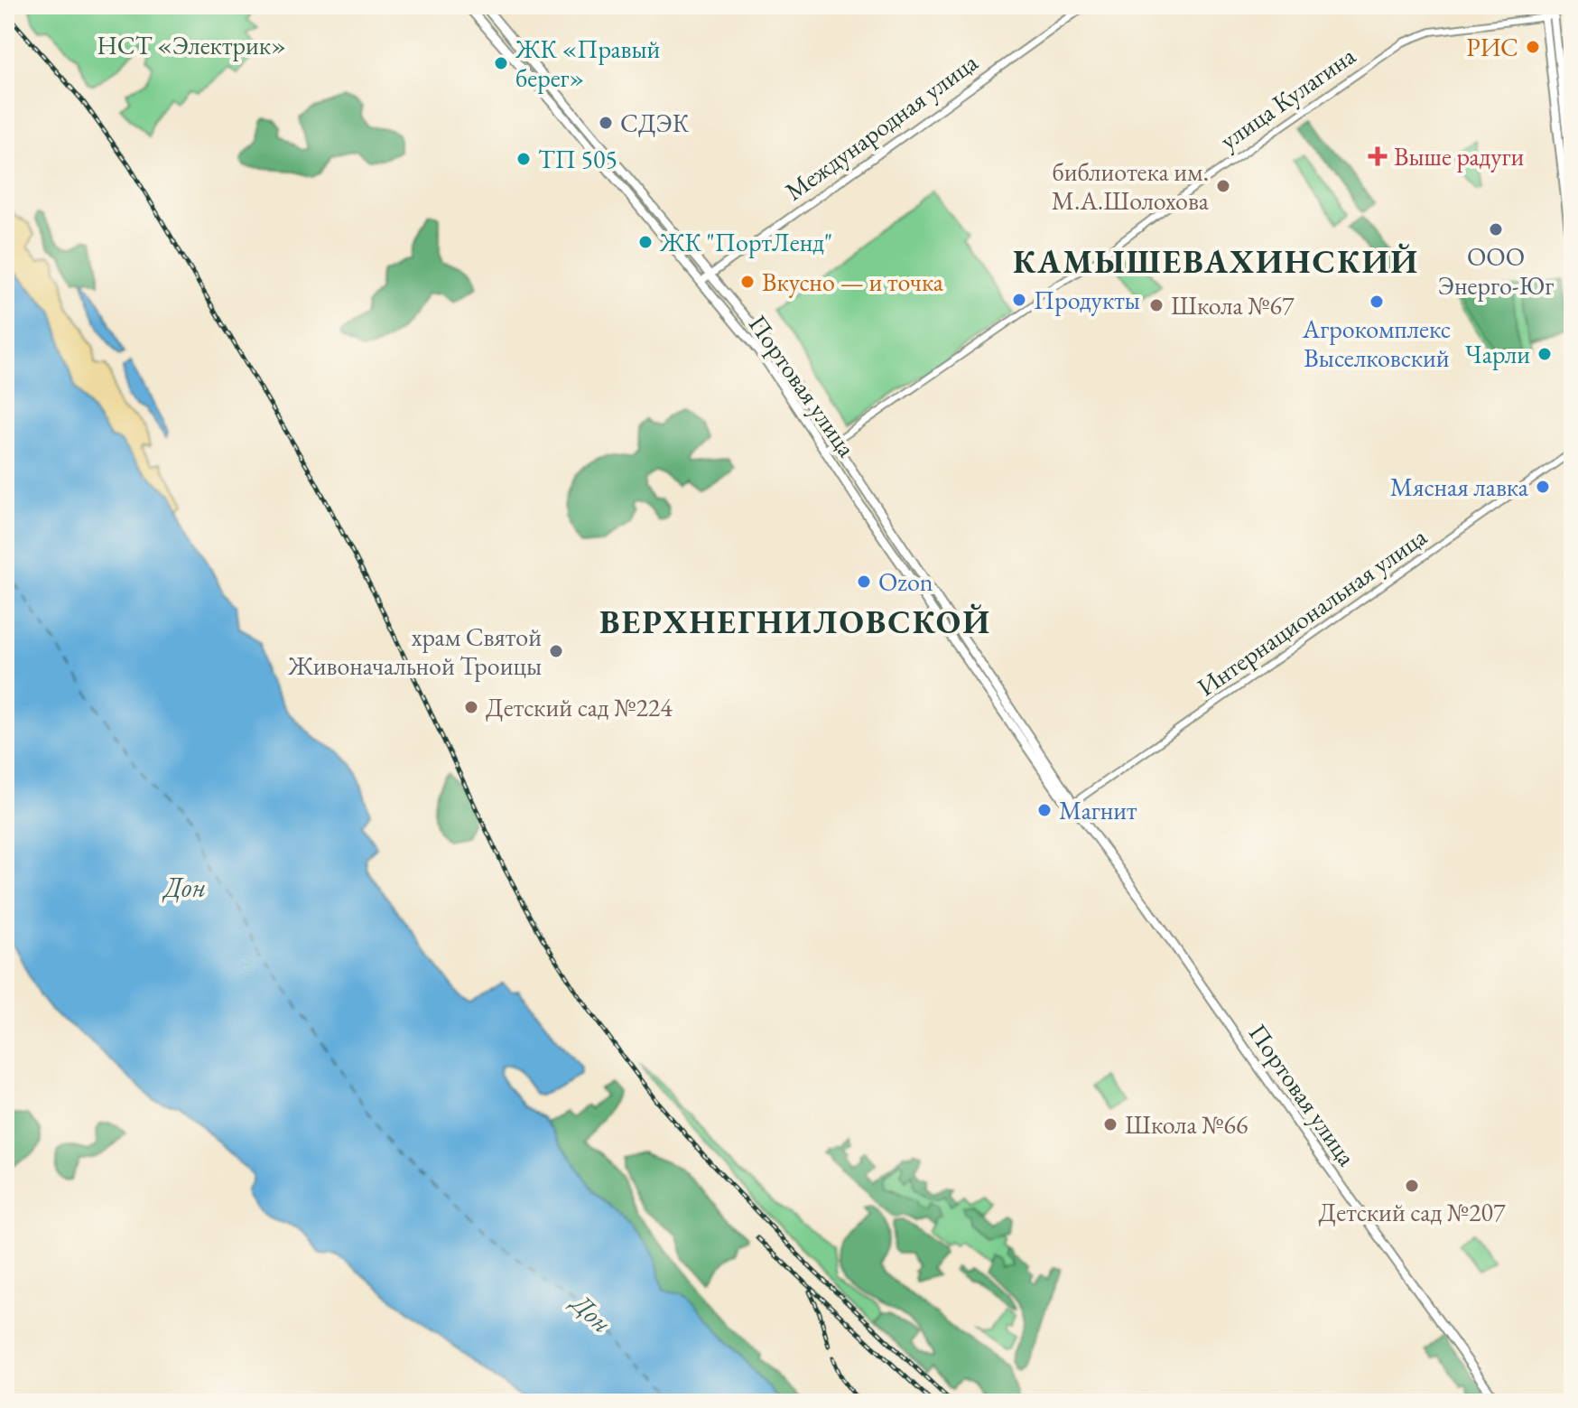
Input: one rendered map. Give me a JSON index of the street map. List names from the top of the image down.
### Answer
{
  "streets": {
    "main road": ["Международная улица", "Портовая улица"],
    "street": ["улица Кулагина", "Интернациональная улица"]
  },
  "crossings": [
    ["улица Кулагина", "Портовая улица"],
    ["Международная улица", "Портовая улица"],
    ["Портовая улица", "Интернациональная улица"]
  ],
  "districts": ["КАМЫШЕВАХИНСКИЙ", "ВЕРХНЕГНИЛОВСКОЙ"],
  "water": ["Дон"],
  "parks": ["НСТ «Электрик»"],
  "places": {
    "other": [
      "РИС",
      "ЖК «Правый берег»",
      "СДЭК",
      "ТП 505",
      "библиотека им. М.А.Шолохова",
      "ООО Энерго-Юг",
      "ЖК \"ПортЛенд\"",
      "Вкусно — и точка",
      "Продукты",
      "Агрокомплекс Выселковский",
      "Школа №67",
      "Чарли",
      "Мясная лавка",
      "Ozon",
      "храм Святой Живоначальной Троицы",
      "Детский сад №224",
      "Магнит",
      "Школа №66",
      "Детский сад №207"
    ],
    "health": ["Выше радуги"]
  }
}
